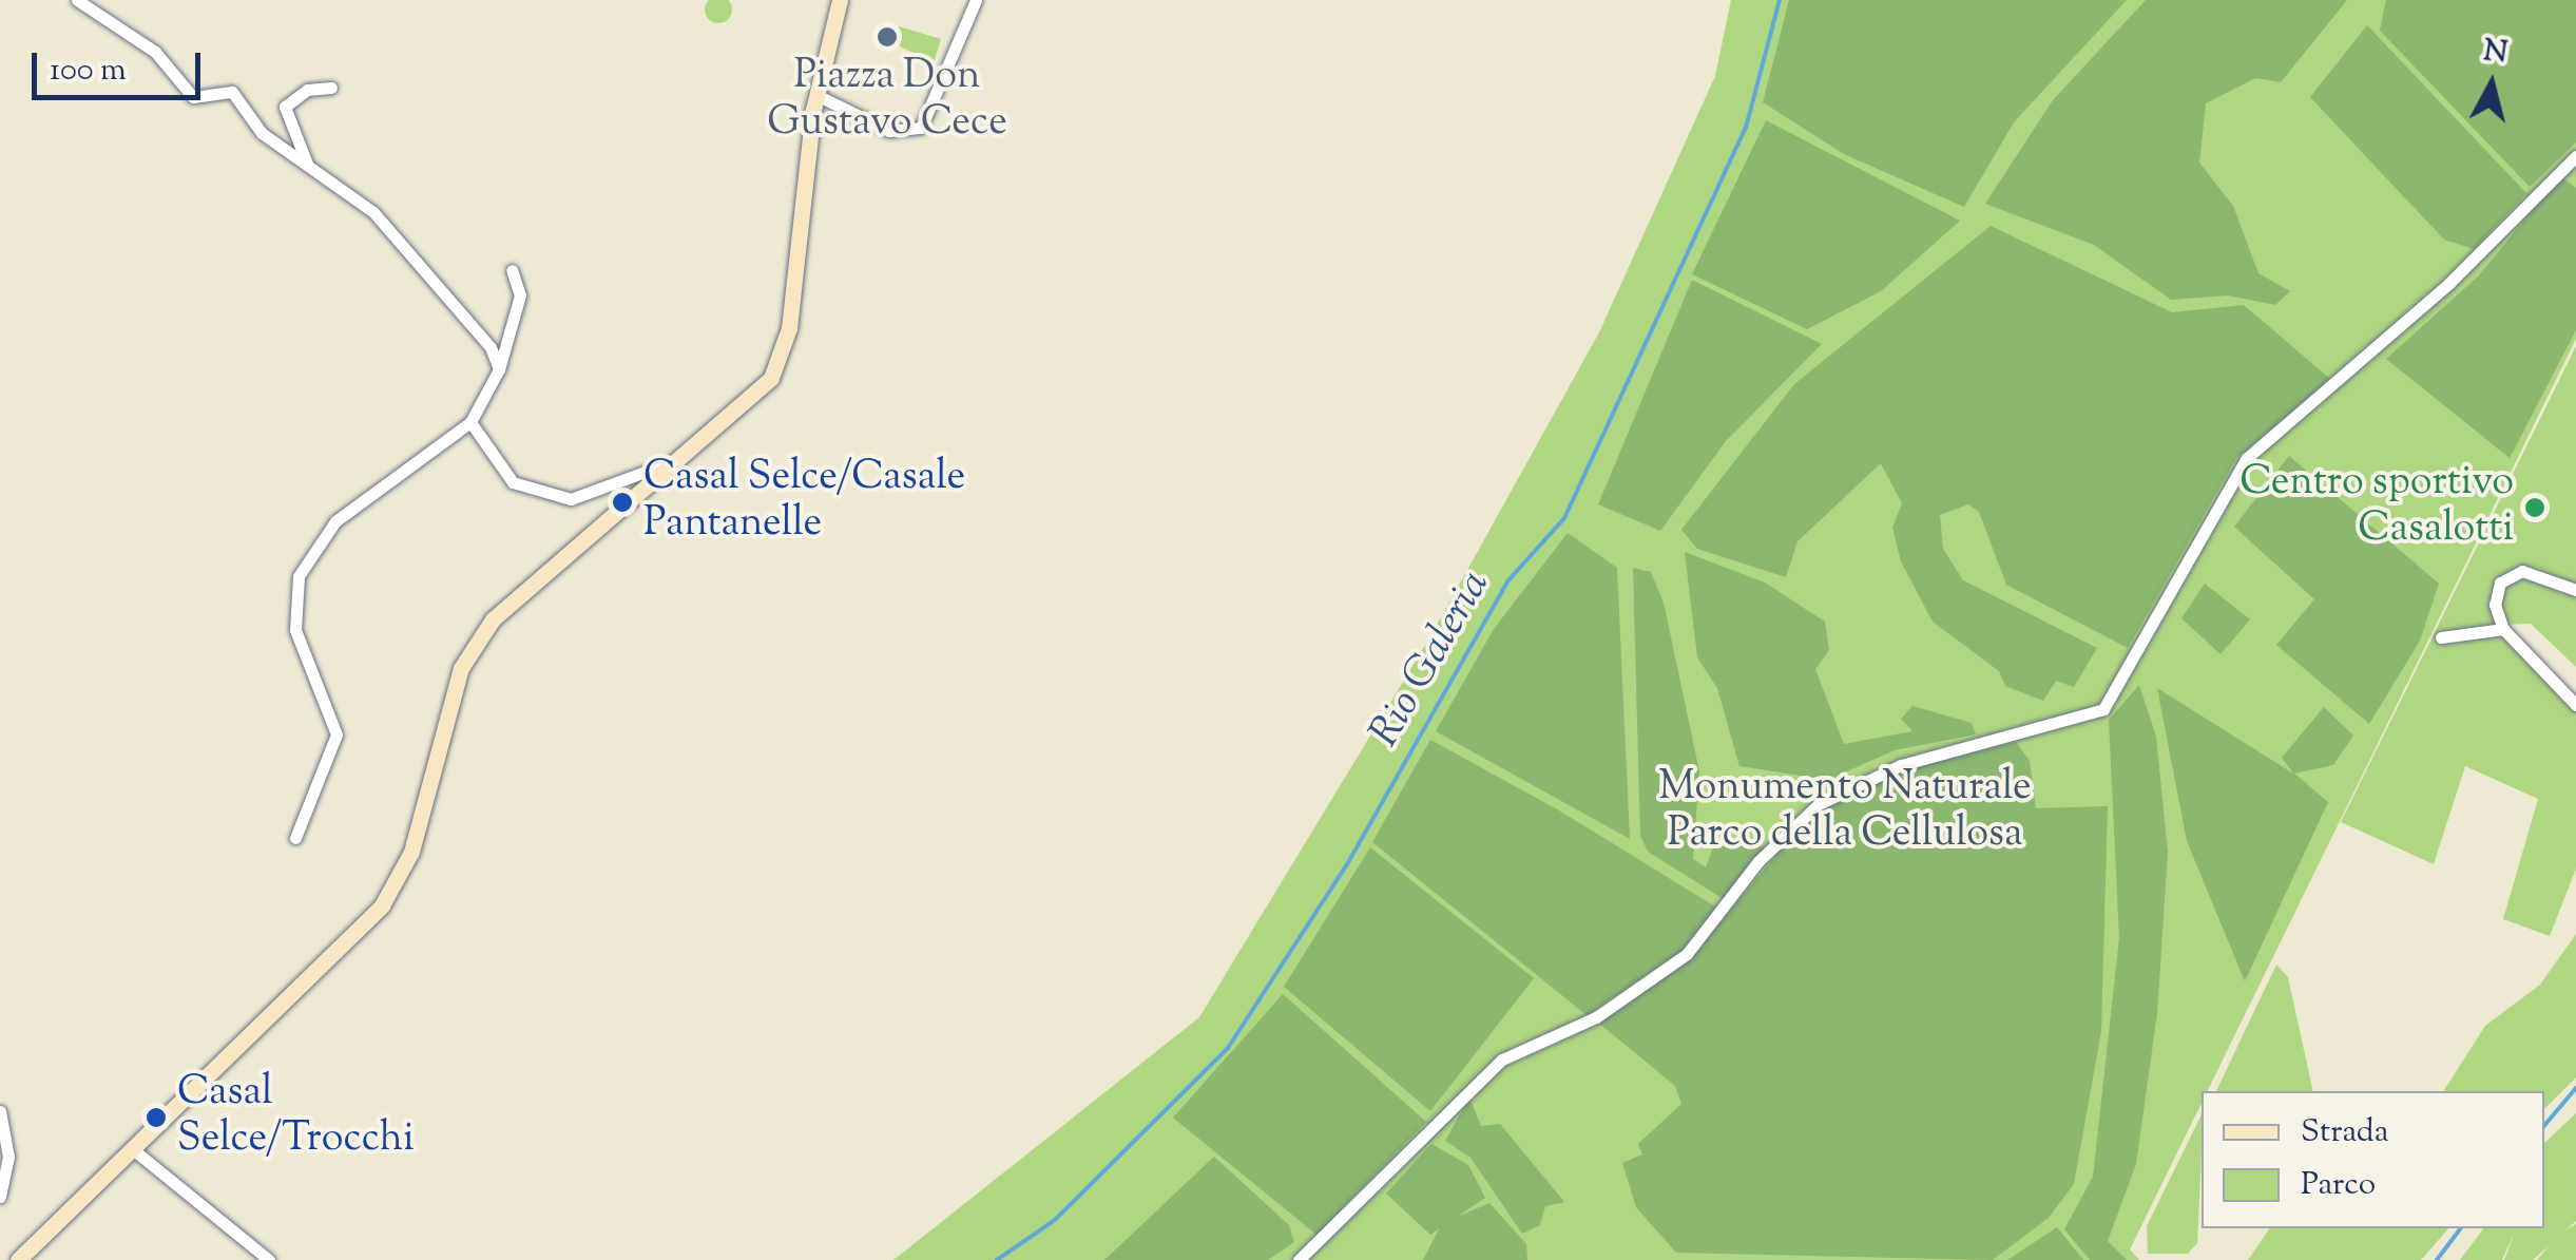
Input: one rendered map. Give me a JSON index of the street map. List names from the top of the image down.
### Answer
{
  "water": ["Rio Galeria"],
  "parks": ["Monumento Naturale Parco della Cellulosa"],
  "places": [
    "Piazza Don Gustavo Cece",
    "Casal Selce/Casale Pantanelle",
    "Centro sportivo Casalotti",
    "Casal Selce/Trocchi"
  ],
  "legend": ["Strada", "Parco"],
  "scale_bar": "100 m",
  "north": "top"
}
